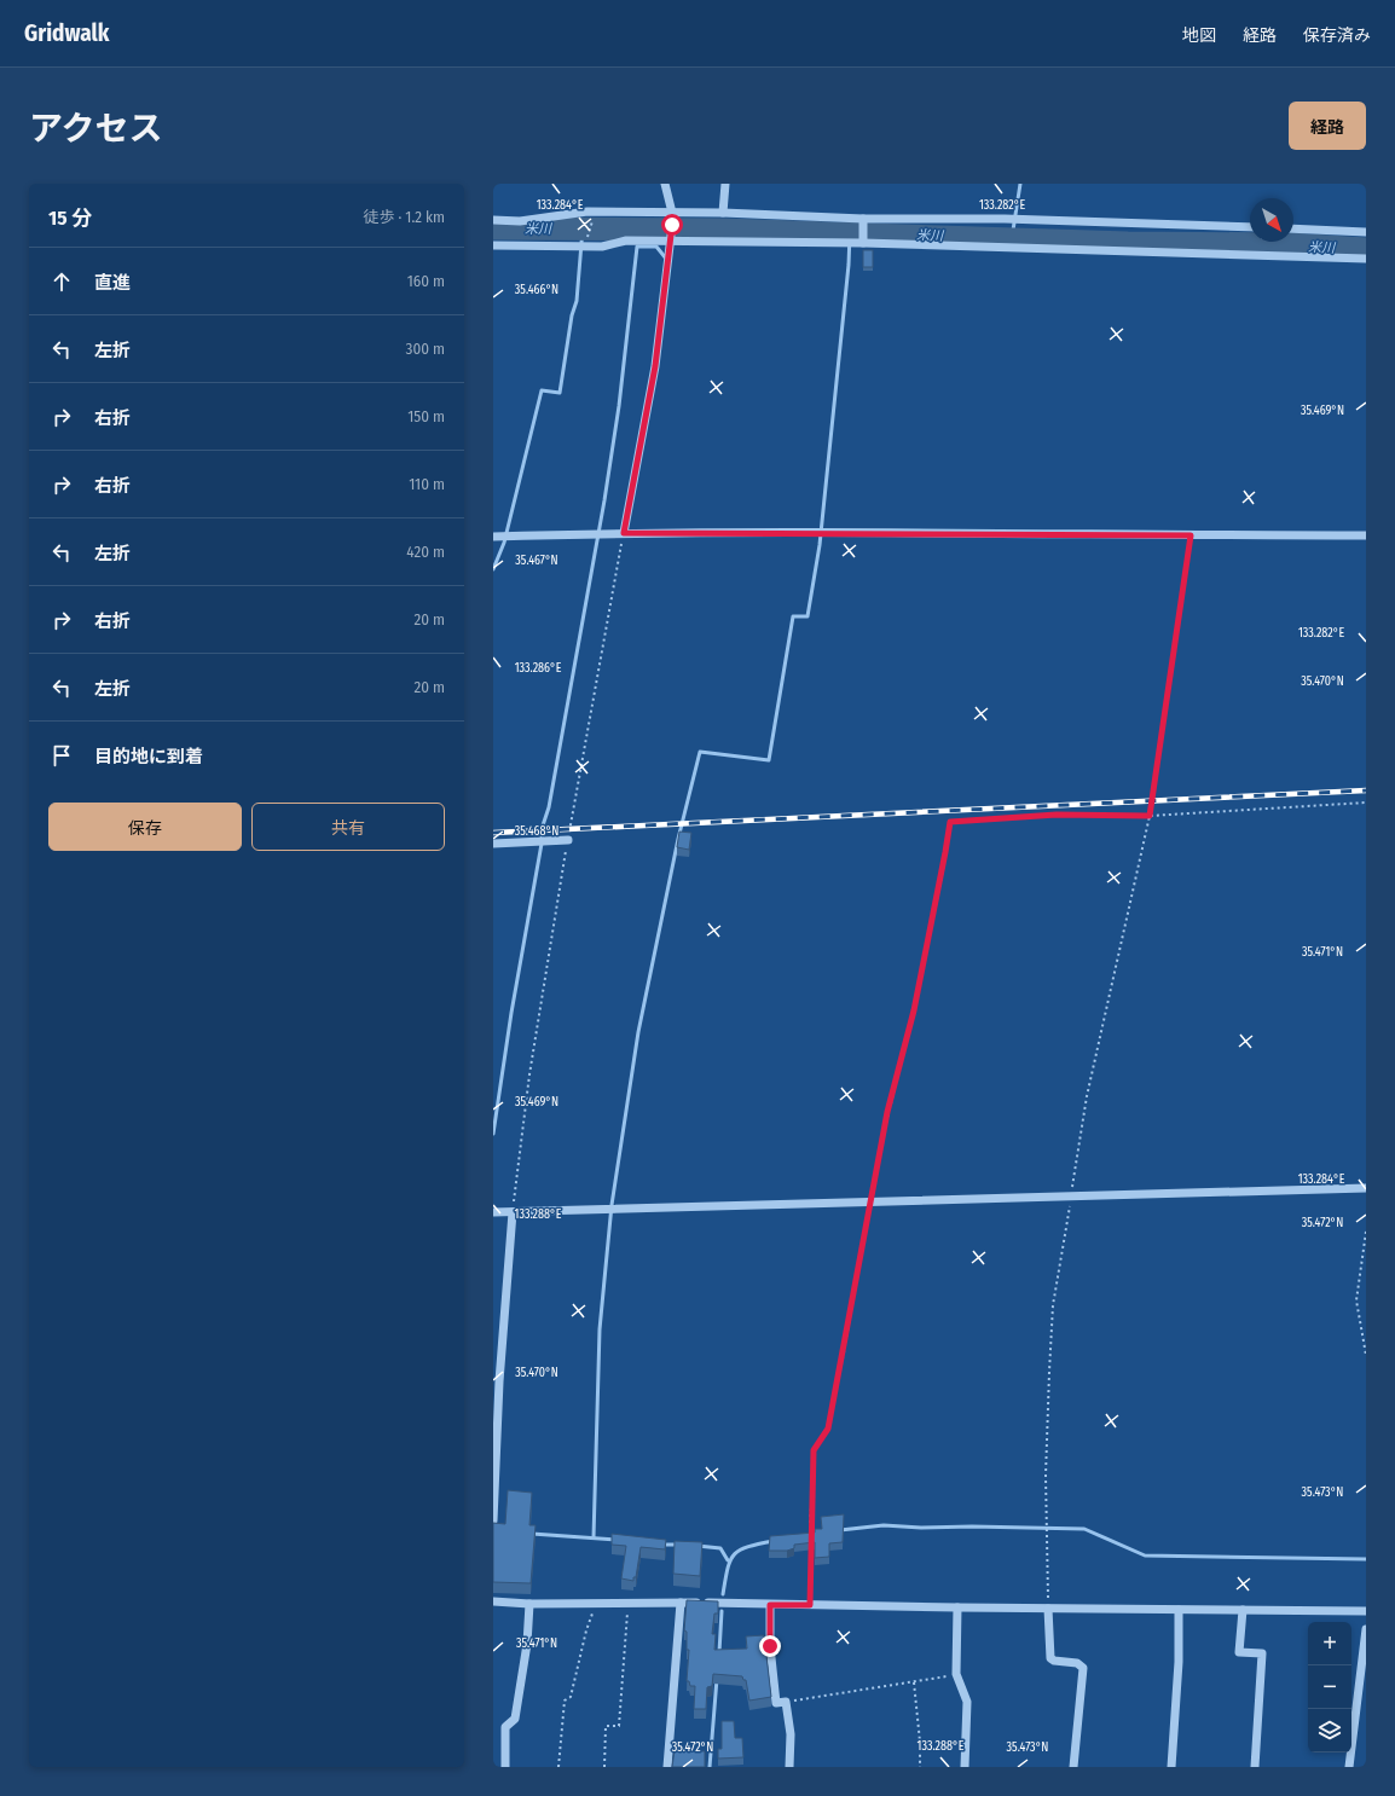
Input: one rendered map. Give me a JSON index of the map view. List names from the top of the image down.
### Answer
{
  "water": ["米川"],
  "north": "bottom right",
  "page": {
    "header": "Gridwalk",
    "nav": ["地図", "経路", "保存済み"],
    "title": "アクセス",
    "buttons": [
      "経路",
      ["保存", "共有"]
    ],
    "heading": ["15 分", "徒歩 · 1.2 km"],
    "list": [
      ["直進", "160 m"],
      ["左折", "300 m"],
      ["右折", "150 m"],
      ["右折", "110 m"],
      ["左折", "420 m"],
      ["右折", "20 m"],
      ["左折", "20 m"],
      "目的地に到着"
    ],
    "map_buttons": ["+", "−"]
  },
  "coordinates": [
    "133.284°E",
    "133.282°E",
    "35.466°N",
    "35.469°N",
    "35.467°N",
    "133.286°E",
    "35.470°N",
    "35.468°N",
    "35.471°N",
    "133.288°E",
    "35.472°N",
    "35.473°N"
  ]
}
